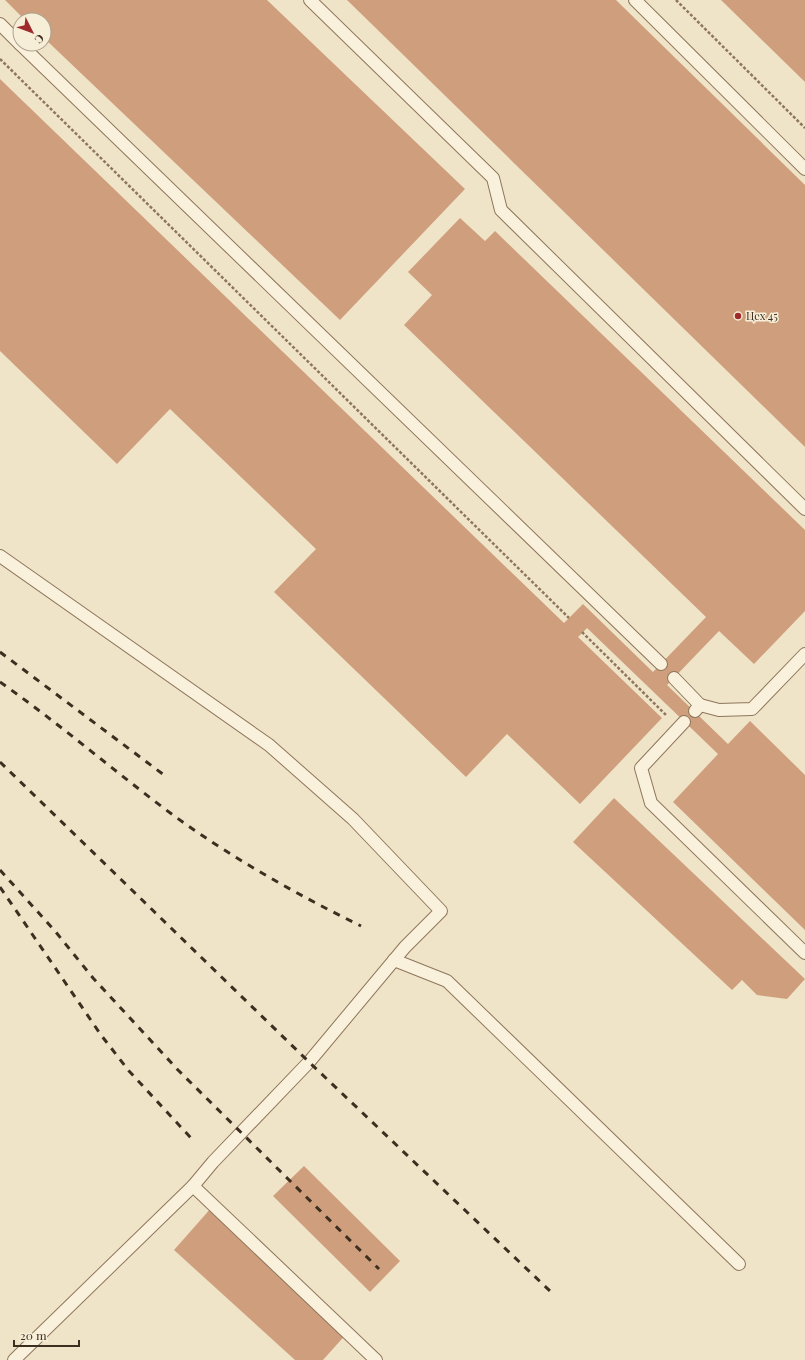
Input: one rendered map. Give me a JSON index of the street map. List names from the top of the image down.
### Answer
{
  "places": ["Цех 45"],
  "scale_bar": "20 m",
  "north": "bottom right"
}
